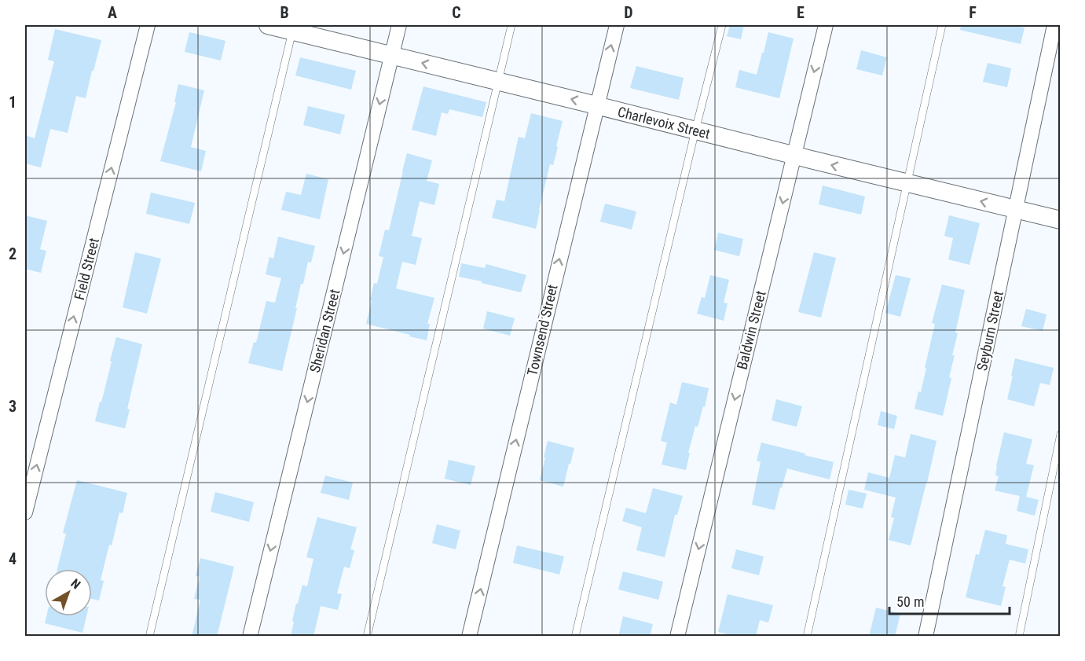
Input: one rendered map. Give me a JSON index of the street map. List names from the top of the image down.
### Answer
{
  "streets": {
    "street": [
      "Charlevoix Street",
      "Field Street",
      "Townsend Street",
      "Baldwin Street",
      "Sheridan Street",
      "Seyburn Street"
    ]
  },
  "crossings": [
    ["Charlevoix Street", "Townsend Street"],
    ["Charlevoix Street", "Baldwin Street"],
    ["Charlevoix Street", "Sheridan Street"],
    ["Charlevoix Street", "Seyburn Street"]
  ],
  "one_way": [
    "Charlevoix Street",
    "Field Street",
    "Townsend Street",
    "Baldwin Street",
    "Sheridan Street"
  ],
  "scale_bar": "50 m",
  "north": "top right",
  "grid": {
    "columns": [
      "A",
      "B",
      "C",
      "D",
      "E",
      "F"
    ],
    "rows": [
      "1",
      "2",
      "3",
      "4"
    ]
  }
}
